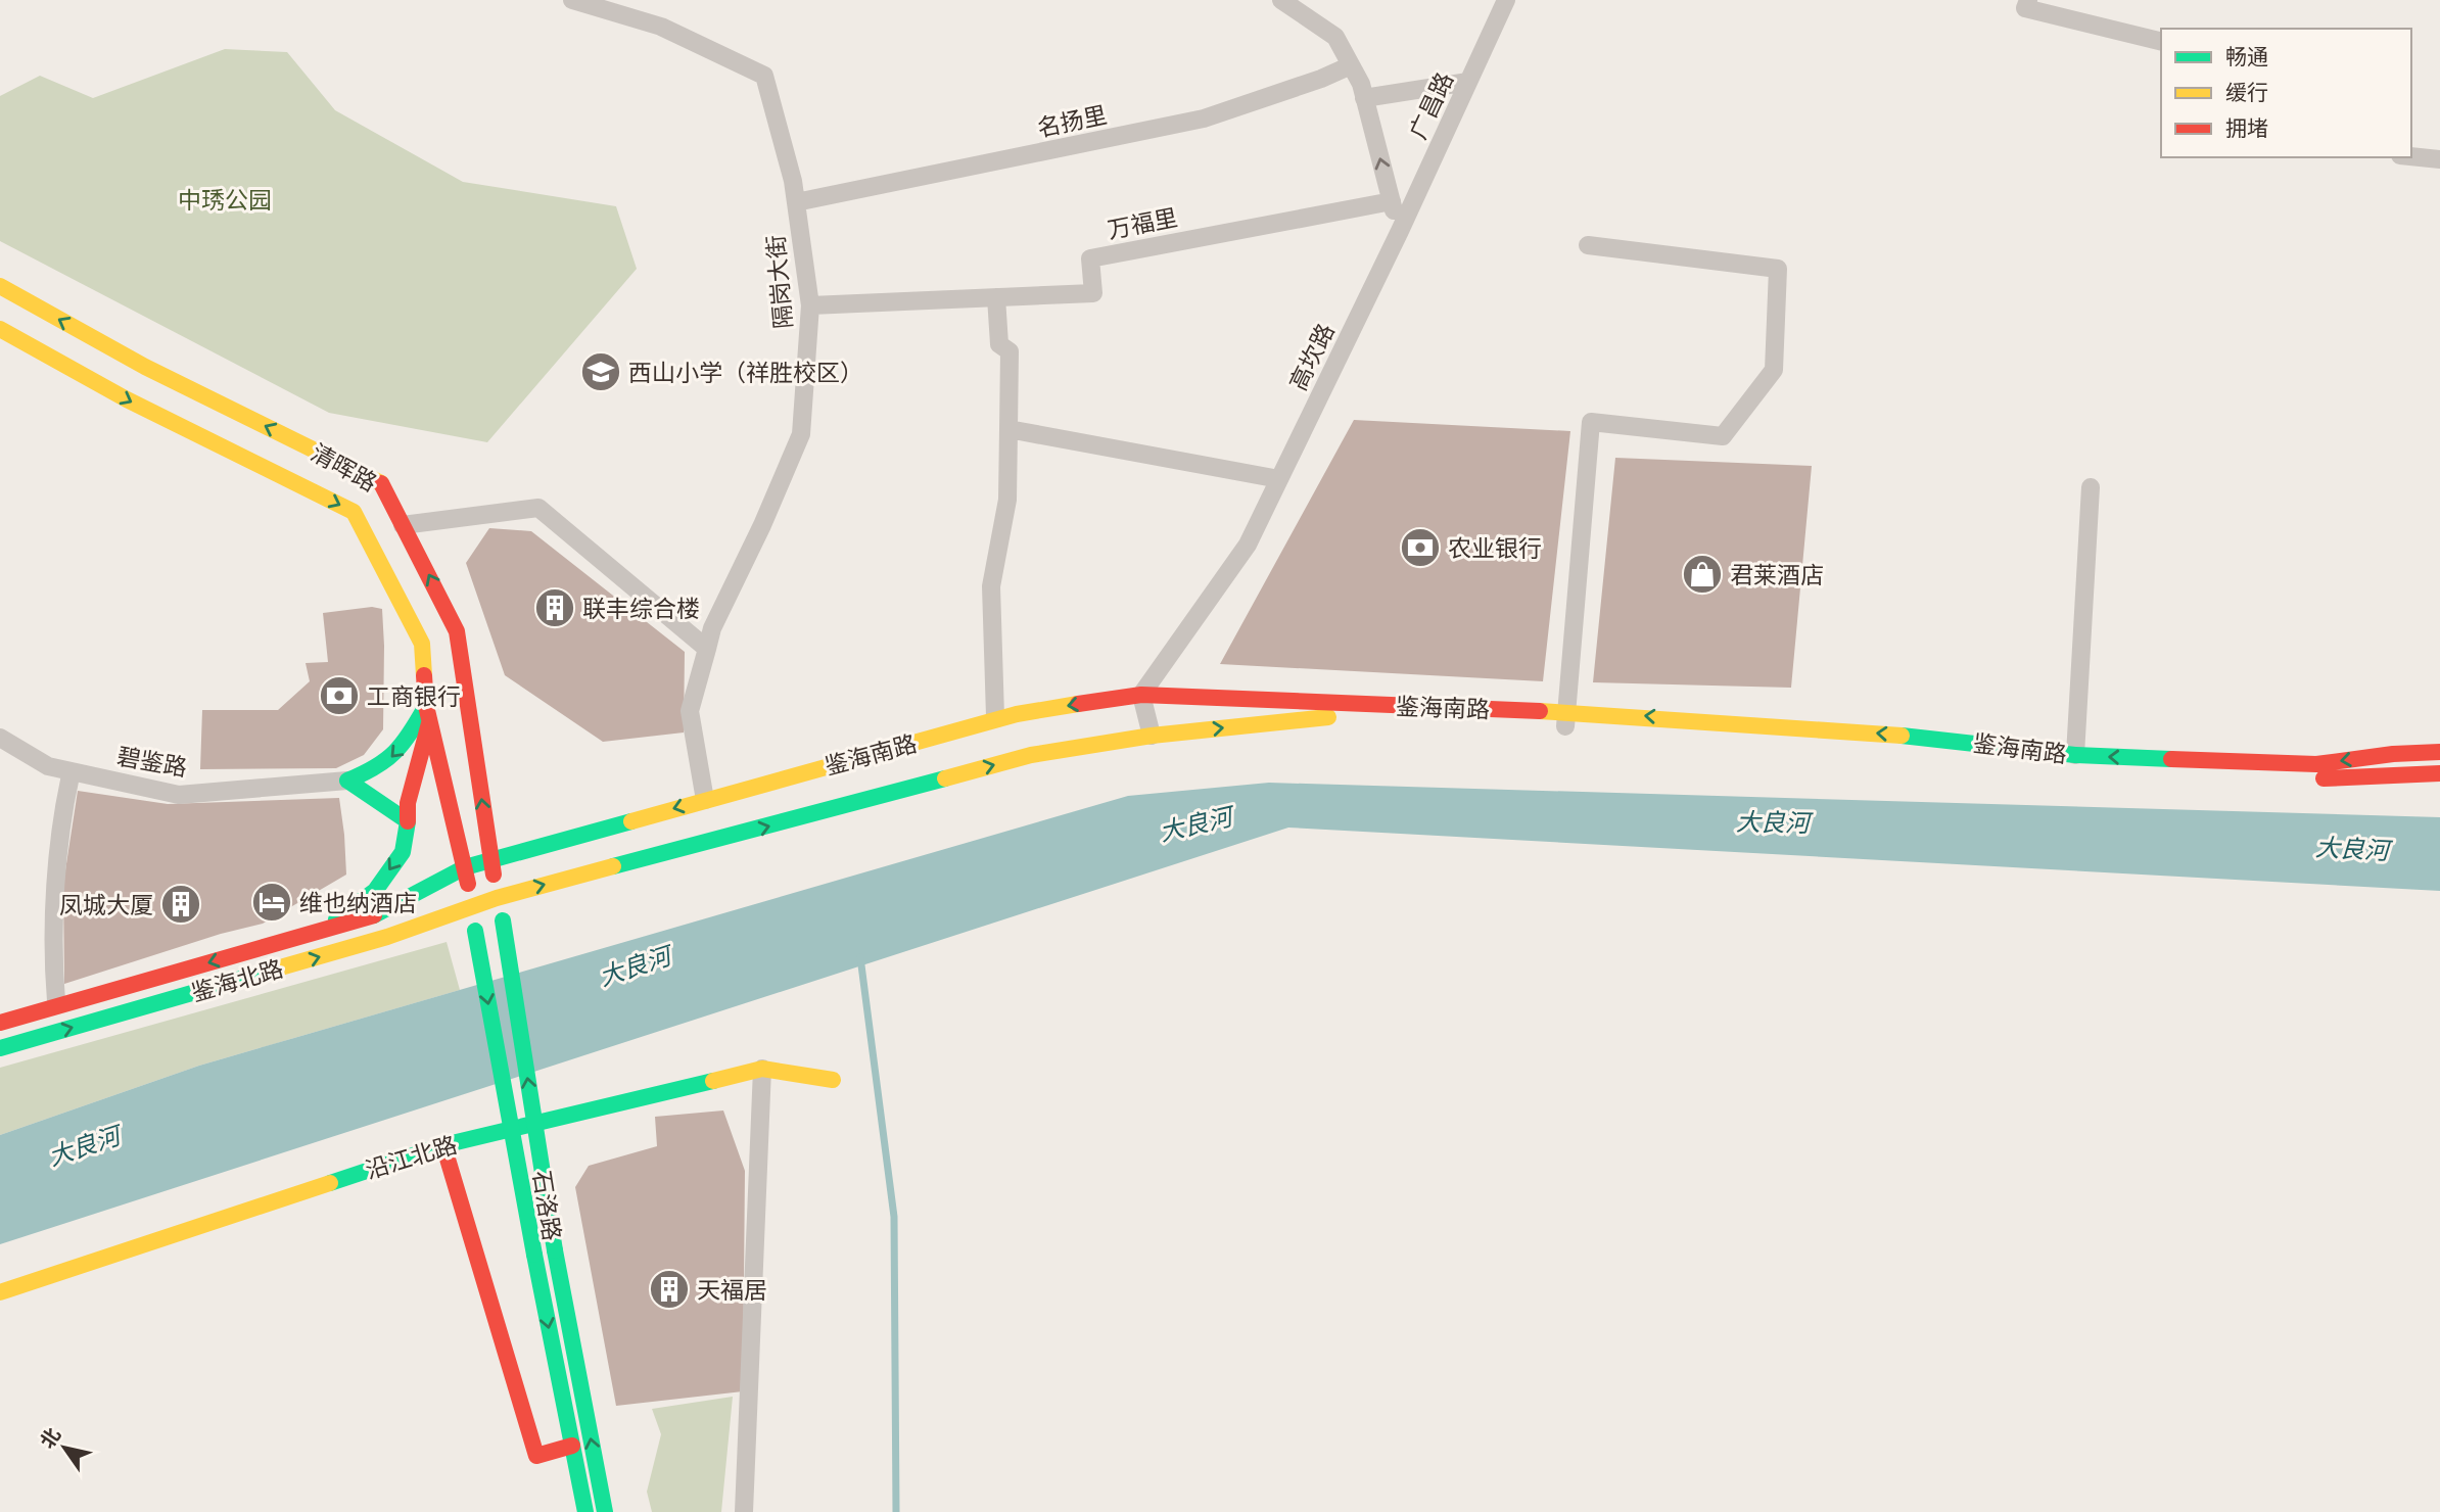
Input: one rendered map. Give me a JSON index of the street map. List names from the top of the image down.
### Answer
{
  "streets": {
    "main road": [
      "清晖路",
      "鉴海南路",
      "鉴海北路",
      "沿江北路",
      "石洛路"
    ],
    "street": [
      "广昌路",
      "名扬里",
      "万福里",
      "隔岗大街",
      "高坎路",
      "碧鉴路"
    ]
  },
  "crossings": [
    ["广昌路", "高坎路"],
    ["名扬里", "隔岗大街"],
    ["万福里", "隔岗大街"],
    ["隔岗大街", "鉴海南路"],
    ["高坎路", "鉴海南路"],
    ["清晖路", "鉴海南路"],
    ["清晖路", "鉴海北路"],
    ["清晖路", "石洛路"],
    ["鉴海南路", "鉴海北路"],
    ["鉴海南路", "石洛路"],
    ["鉴海北路", "石洛路"]
  ],
  "water": ["大良河"],
  "parks": ["中琇公园"],
  "places": {
    "school or university": ["西山小学（祥胜校区）"],
    "bank": ["农业银行", "工商银行"],
    "shop": ["君莱酒店"],
    "building": ["联丰综合楼", "凤城大厦", "天福居"],
    "hotel": ["维也纳酒店"]
  },
  "legend": ["畅通", "缓行", "拥堵"],
  "north": "top left"
}
